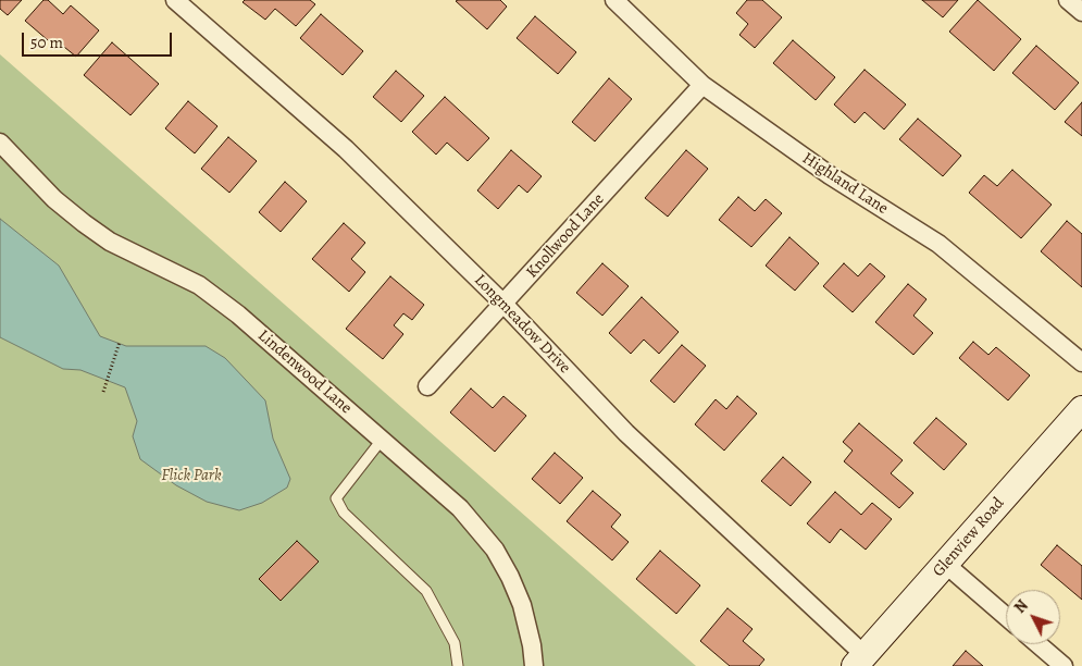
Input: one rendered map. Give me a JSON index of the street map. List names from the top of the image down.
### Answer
{
  "streets": {
    "main road": ["Glenview Road"],
    "street": [
      "Highland Lane",
      "Knollwood Lane",
      "Longmeadow Drive",
      "Lindenwood Lane"
    ]
  },
  "crossings": [
    ["Highland Lane", "Knollwood Lane"],
    ["Knollwood Lane", "Longmeadow Drive"],
    ["Longmeadow Drive", "Glenview Road"]
  ],
  "parks": ["Flick Park"],
  "scale_bar": "50 m",
  "north": "top left"
}
